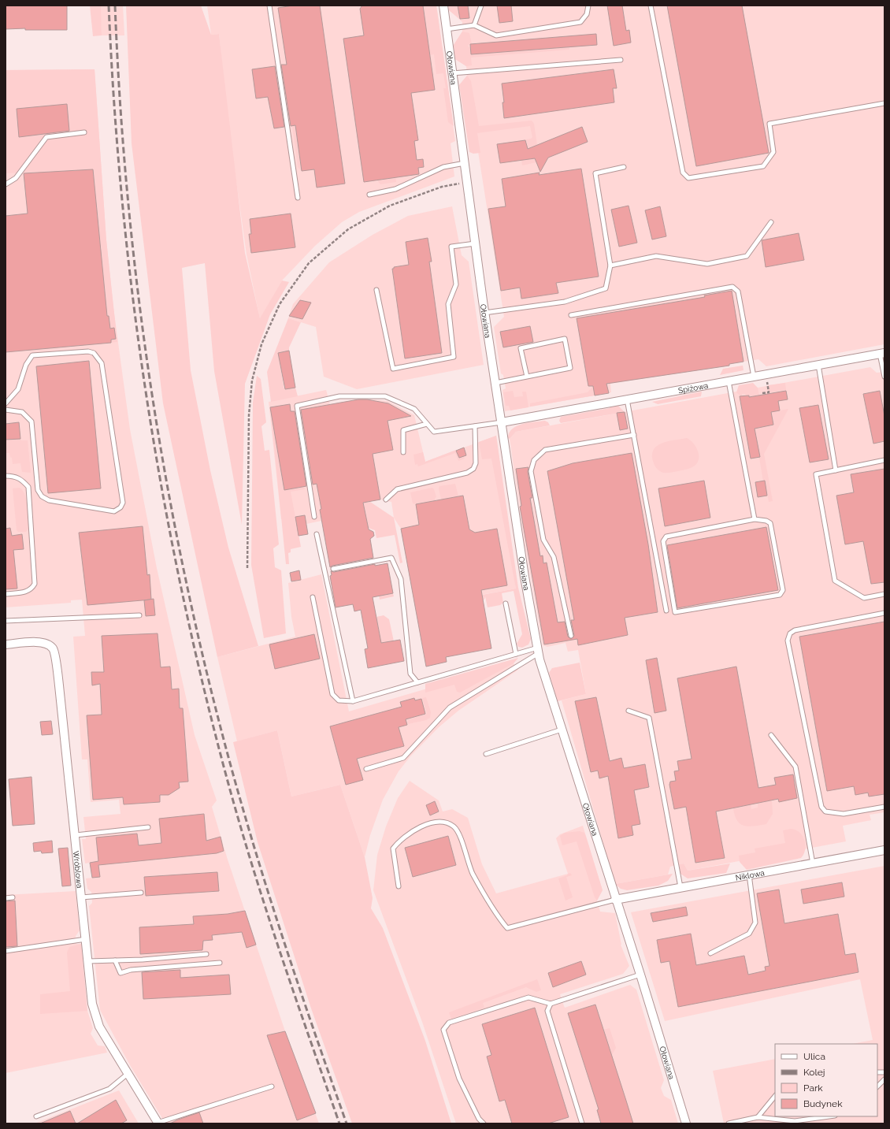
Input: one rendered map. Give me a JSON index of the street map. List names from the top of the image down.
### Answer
{
  "streets": {
    "street": [
      "Ołowiana",
      "Spiżowa",
      "Wróblowa",
      "Niklowa"
    ]
  },
  "crossings": [
    ["Ołowiana", "Spiżowa"],
    ["Ołowiana", "Niklowa"]
  ],
  "legend": [
    "Ulica",
    "Kolej",
    "Park",
    "Budynek"
  ]
}
